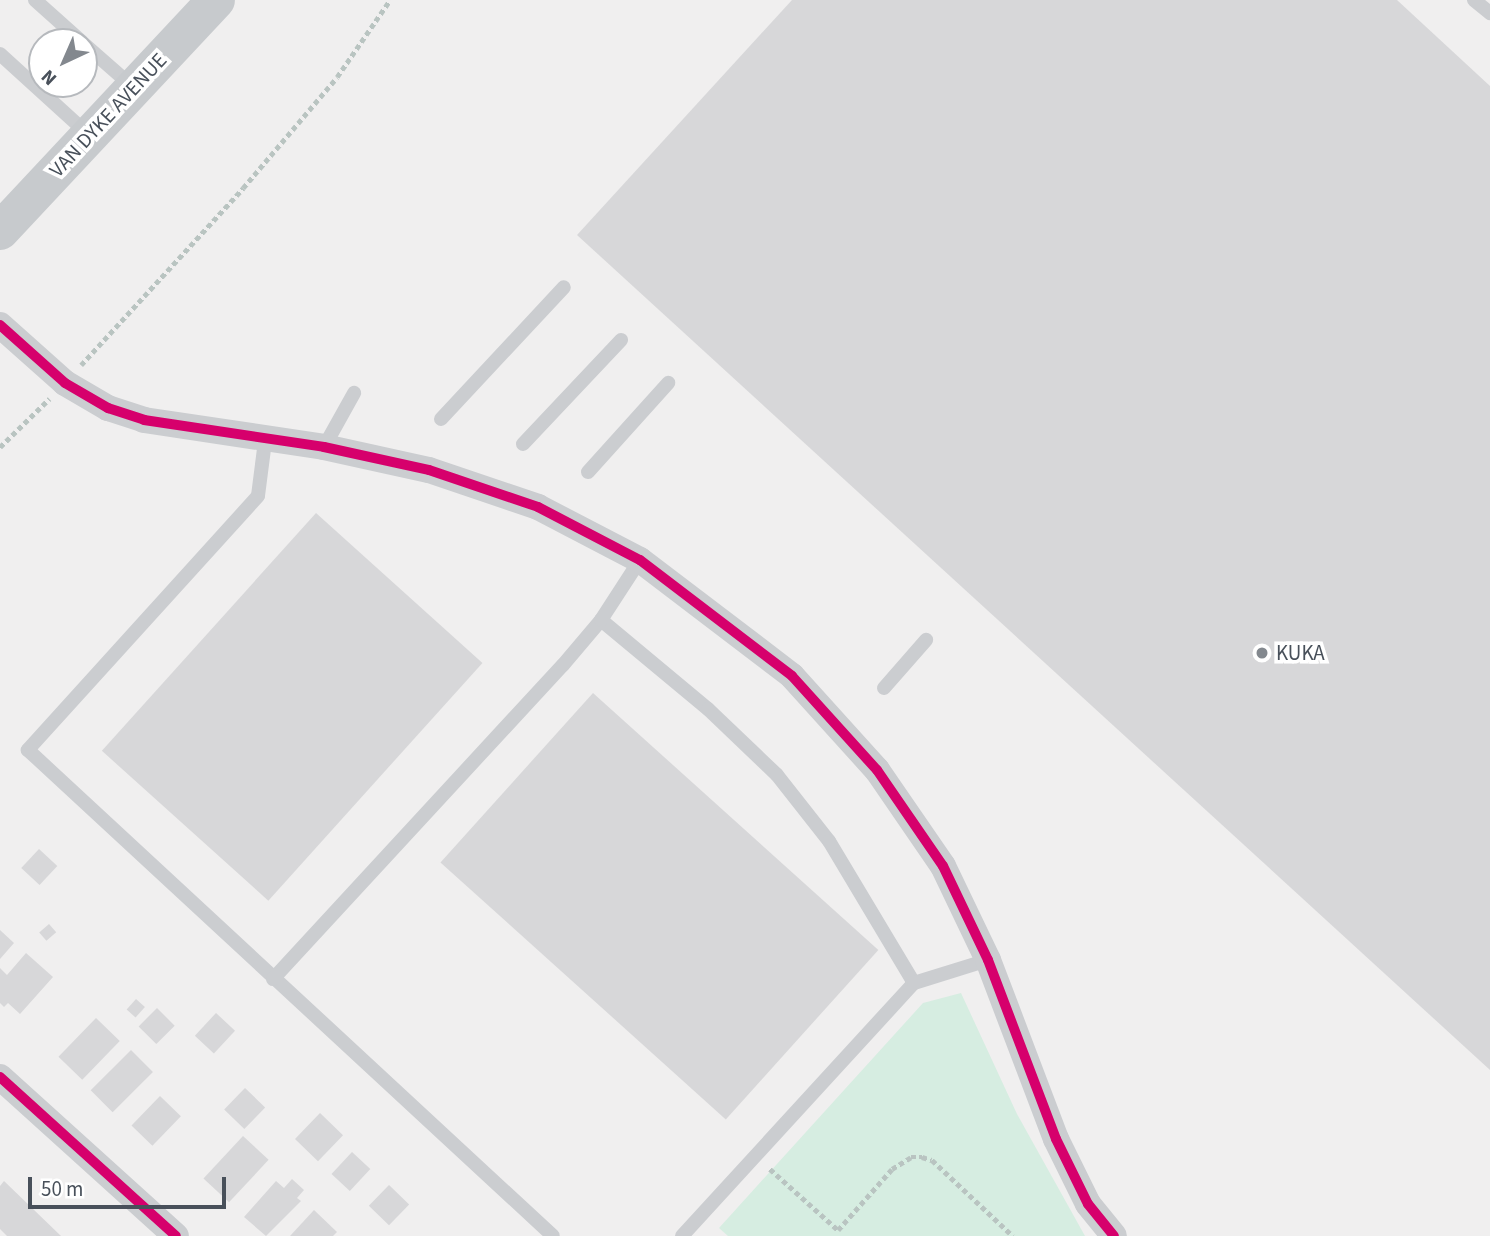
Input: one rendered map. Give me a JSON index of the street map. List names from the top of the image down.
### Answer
{
  "streets": {
    "main road": ["VAN DYKE AVENUE"]
  },
  "places": ["KUKA"],
  "scale_bar": "50 m",
  "north": "bottom left"
}
